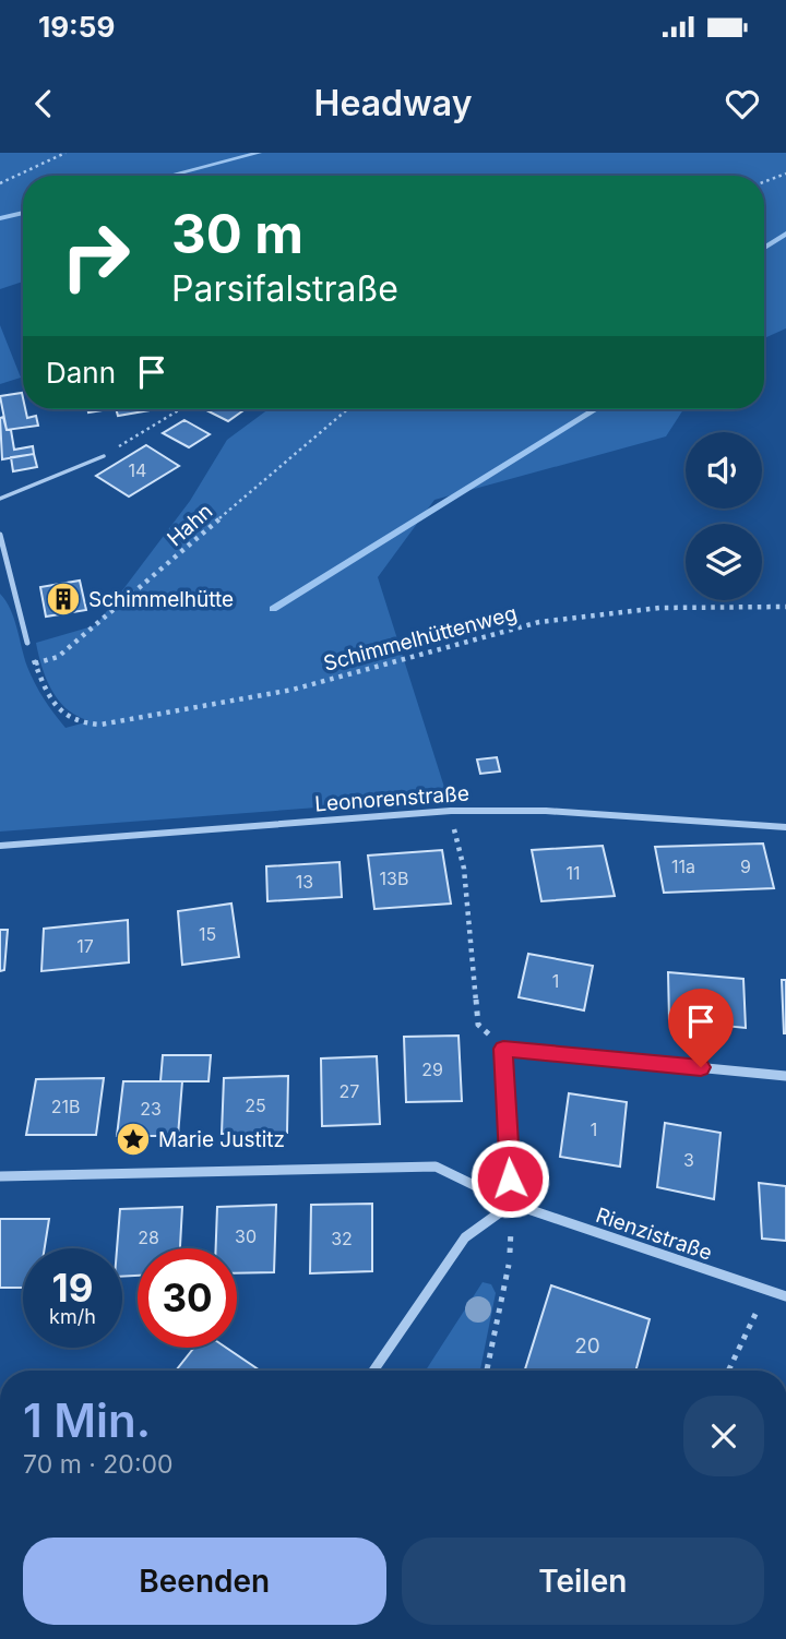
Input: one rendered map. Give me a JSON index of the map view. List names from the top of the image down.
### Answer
{
  "streets": {
    "street": ["Leonorenstraße", "Rienzistraße"],
    "path": ["Hahn", "Schimmelhüttenweg"]
  },
  "crossings": [
    ["Hahn", "Schimmelhüttenweg"]
  ],
  "places": {
    "building": ["Schimmelhütte"],
    "place": ["Marie Justitz"]
  },
  "house_numbers": [
    "14",
    "11a",
    "9",
    "11",
    "13B",
    "13",
    "15",
    "17",
    "1",
    "29",
    "27",
    "25",
    "21B",
    "23",
    "1",
    "3",
    "30",
    "28",
    "32",
    "20"
  ],
  "page": {
    "status": "19:59",
    "header": "Headway",
    "turn": ["30 m", "Parsifalstraße"],
    "then": "Dann",
    "speed": "19 km/h",
    "limit": "30",
    "heading": ["1 Min.", "70 m · 20:00"],
    "buttons": ["Beenden", "Teilen"]
  }
}
